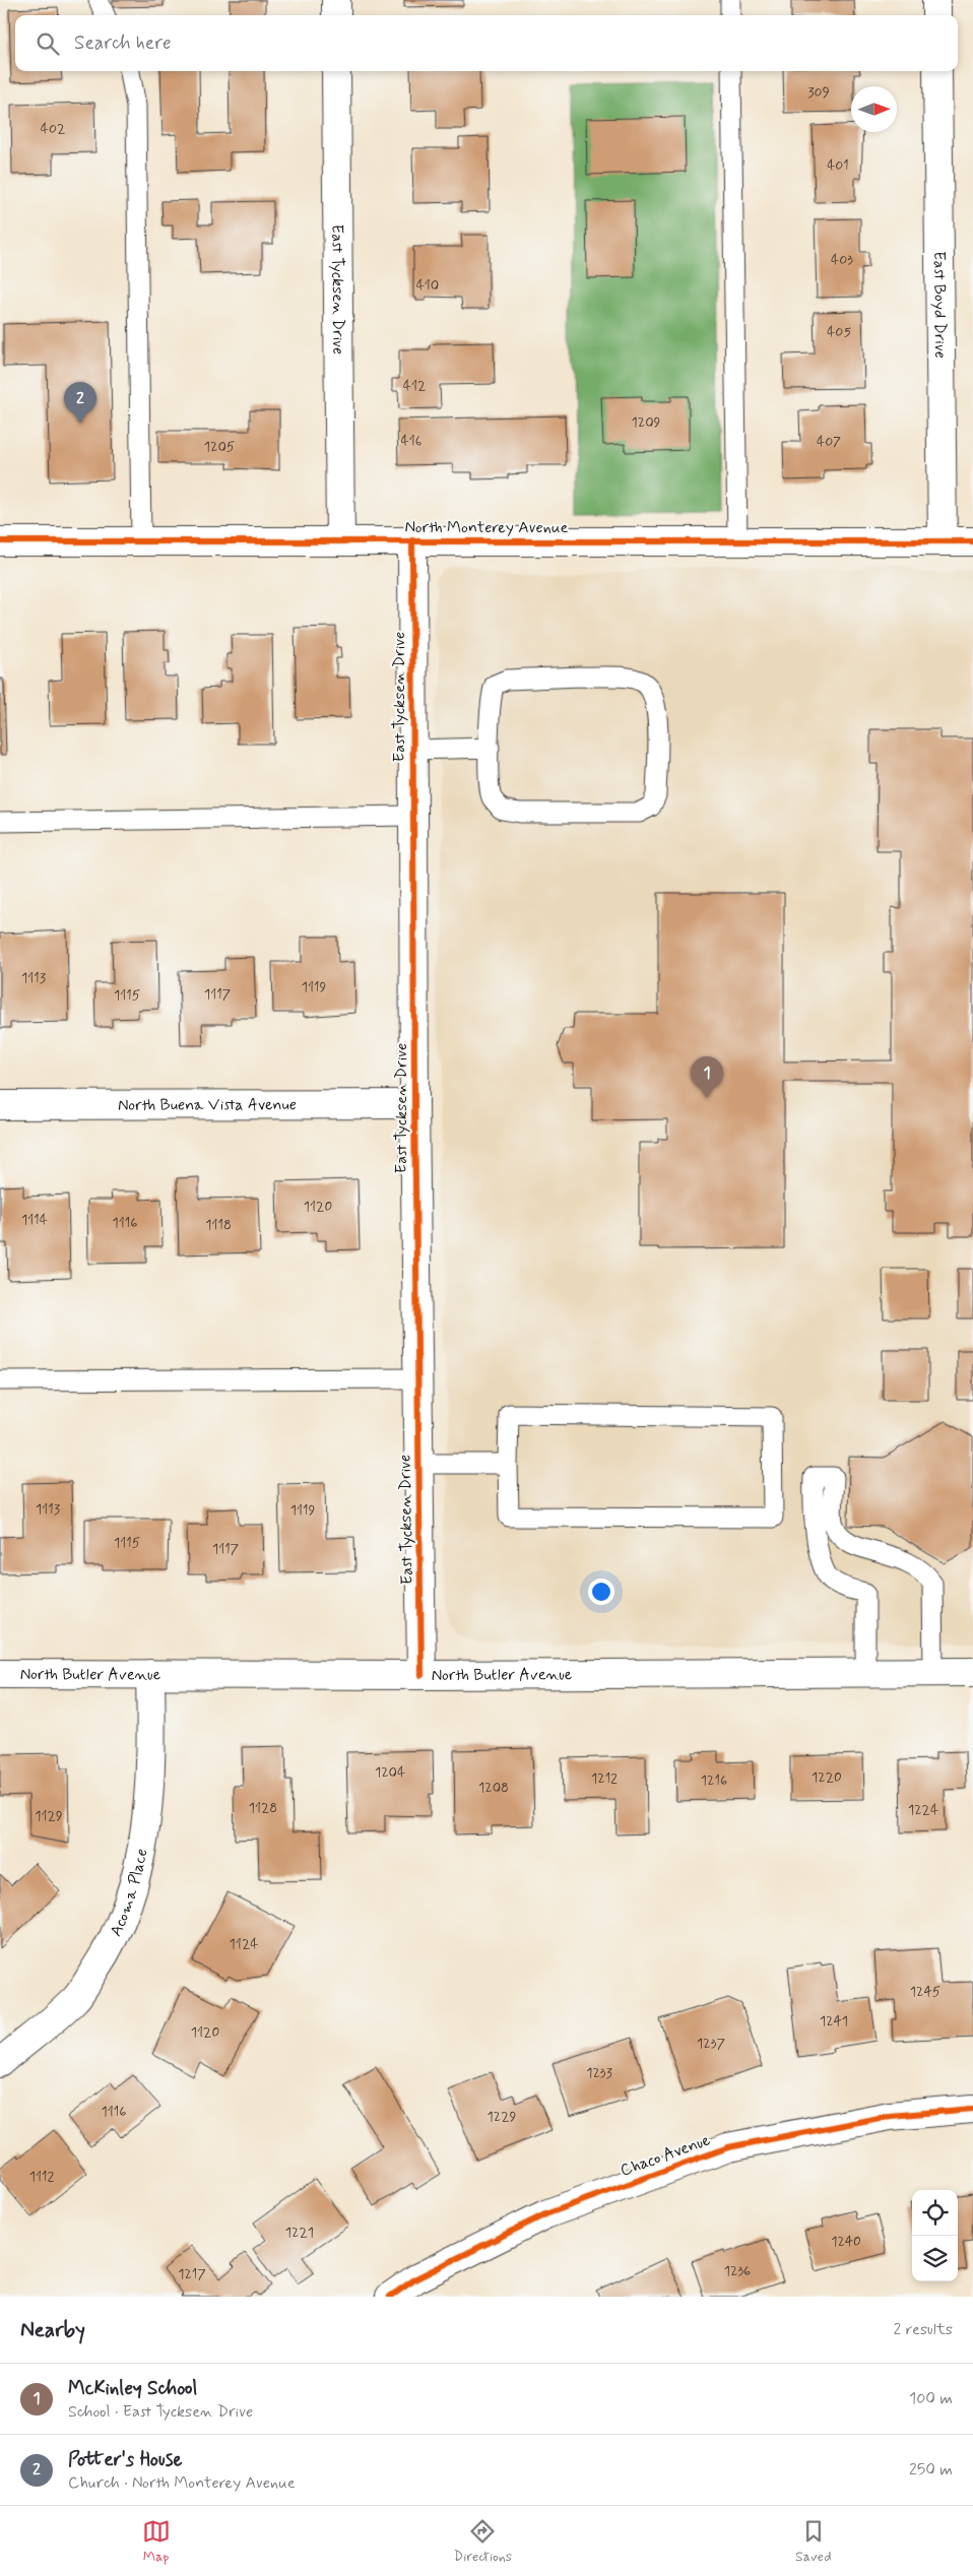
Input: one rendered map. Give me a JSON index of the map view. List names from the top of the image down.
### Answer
{
  "streets": {
    "street": [
      "East Tycksen Drive",
      "East Boyd Drive",
      "North Monterey Avenue",
      "North Buena Vista Avenue",
      "North Butler Avenue",
      "Acoma Place",
      "Chaco Avenue"
    ]
  },
  "crossings": [
    ["East Tycksen Drive", "North Monterey Avenue"],
    ["East Tycksen Drive", "North Buena Vista Avenue"],
    ["East Tycksen Drive", "North Butler Avenue"],
    ["East Boyd Drive", "North Monterey Avenue"],
    ["North Butler Avenue", "Acoma Place"]
  ],
  "house_numbers": [
    "309",
    "402",
    "401",
    "403",
    "410",
    "405",
    "412",
    "1209",
    "416",
    "407",
    "1205",
    "1113",
    "1119",
    "1117",
    "1115",
    "1120",
    "1114",
    "1116",
    "1118",
    "1113",
    "1119",
    "1115",
    "1117",
    "1204",
    "1220",
    "1212",
    "1216",
    "1208",
    "1128",
    "1224",
    "1129",
    "1124",
    "1245",
    "1241",
    "1120",
    "1237",
    "1233",
    "1116",
    "1229",
    "1112",
    "1221",
    "1240",
    "1236",
    "1217"
  ],
  "north": "right",
  "page": {
    "search": "Search here",
    "pins": ["2", "1"],
    "heading": ["Nearby", "2 results"],
    "list": [
      {
        "mark": "1",
        "name": "McKinley School",
        "note": "School · East Tycksen Drive",
        "value": "100 m"
      },
      {
        "mark": "2",
        "name": "Potter's House",
        "note": "Church · North Monterey Avenue",
        "value": "250 m"
      }
    ],
    "nav": ["Map", "Directions", "Saved"]
  }
}
